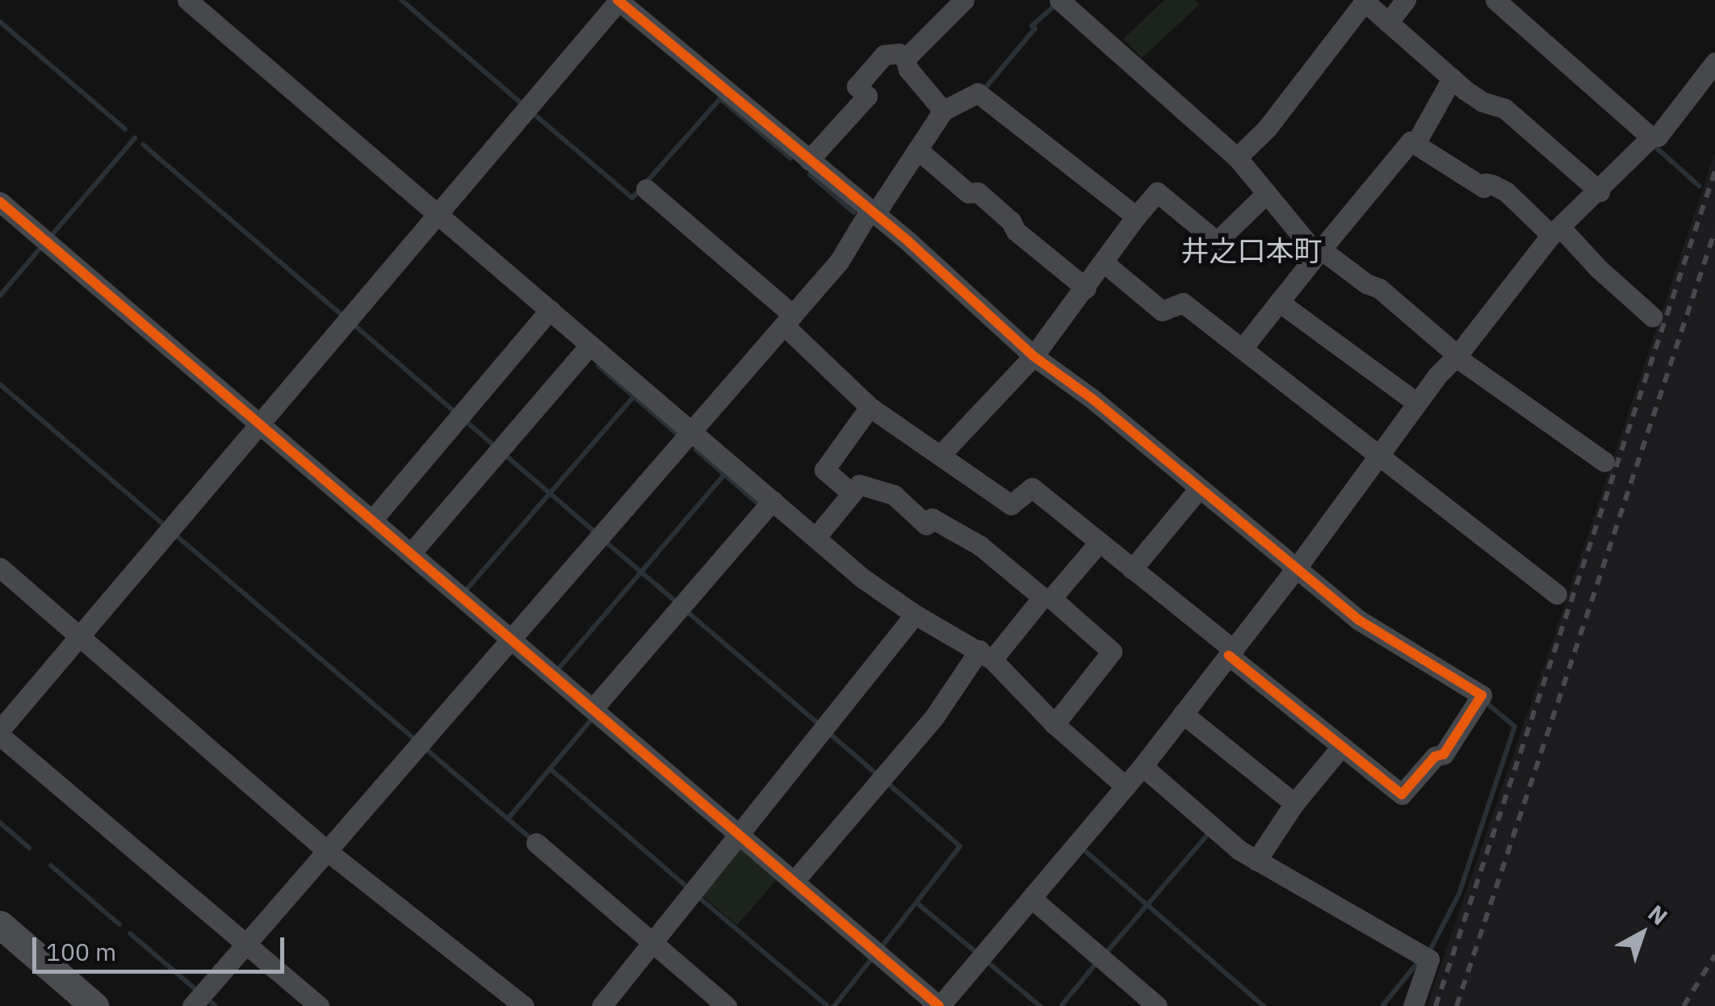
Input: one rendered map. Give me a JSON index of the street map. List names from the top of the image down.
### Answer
{
  "districts": ["井之口本町"],
  "scale_bar": "100 m",
  "north": "top right"
}
